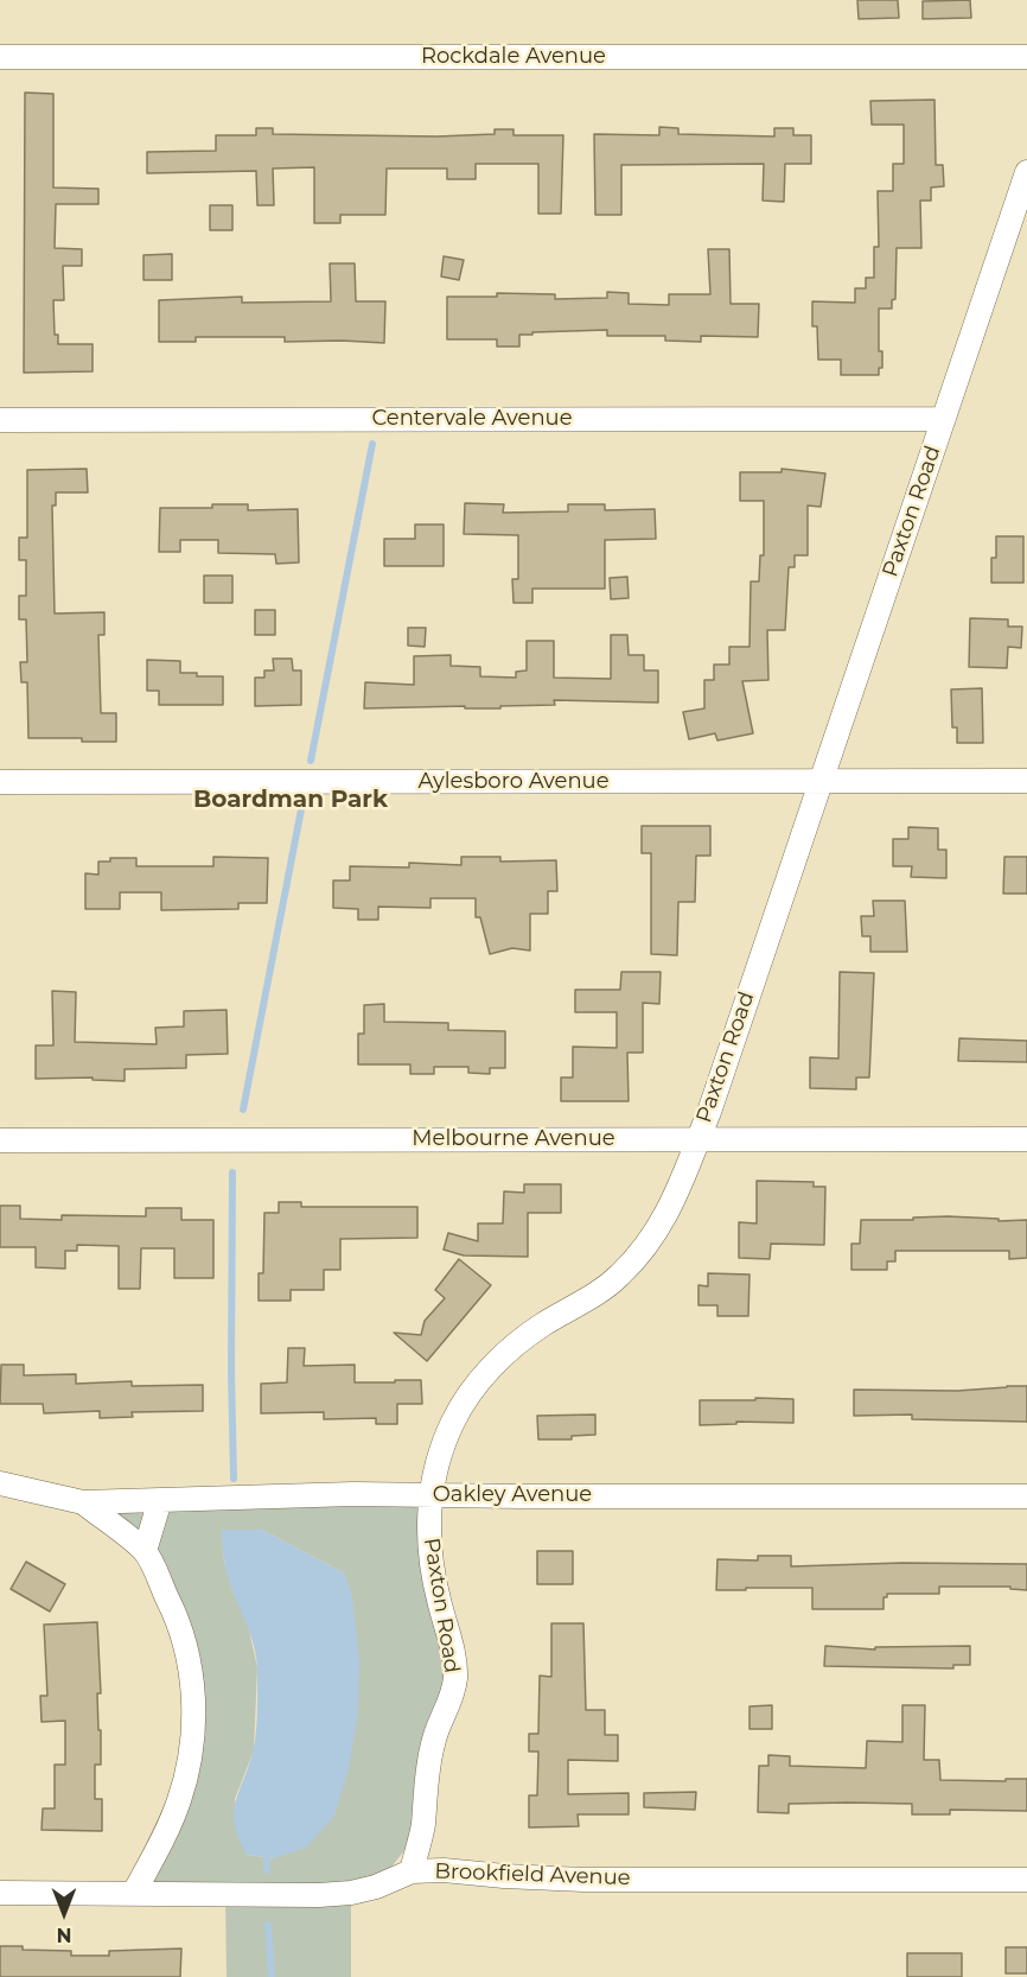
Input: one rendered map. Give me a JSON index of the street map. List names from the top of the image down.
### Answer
{
  "streets": {
    "street": [
      "Rockdale Avenue",
      "Centervale Avenue",
      "Paxton Road",
      "Aylesboro Avenue",
      "Melbourne Avenue",
      "Oakley Avenue",
      "Brookfield Avenue"
    ]
  },
  "crossings": [
    ["Centervale Avenue", "Paxton Road"],
    ["Paxton Road", "Aylesboro Avenue"],
    ["Paxton Road", "Melbourne Avenue"],
    ["Paxton Road", "Oakley Avenue"],
    ["Paxton Road", "Brookfield Avenue"]
  ],
  "districts": ["Boardman Park"],
  "north": "bottom"
}
